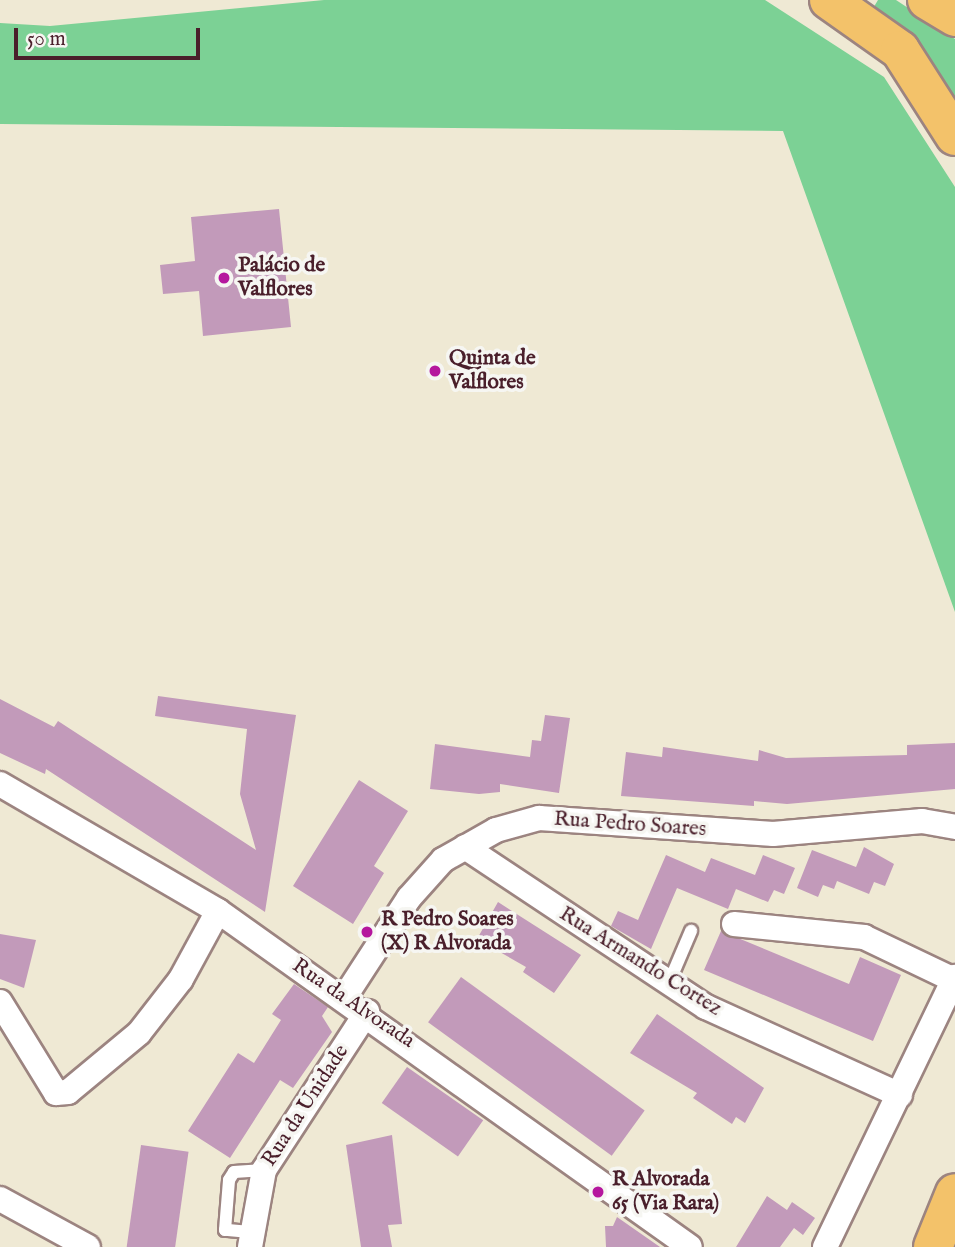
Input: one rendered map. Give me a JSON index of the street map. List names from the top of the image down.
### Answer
{
  "streets": {
    "street": [
      "Rua Pedro Soares",
      "Rua Armando Cortez",
      "Rua da Alvorada",
      "Rua da Unidade"
    ]
  },
  "crossings": [
    ["Rua Pedro Soares", "Rua Armando Cortez"],
    ["Rua Pedro Soares", "Rua da Alvorada"],
    ["Rua da Alvorada", "Rua da Unidade"]
  ],
  "places": [
    "Palácio de Valflores",
    "Quinta de Valflores",
    "R Pedro Soares (X) R Alvorada",
    "R Alvorada 65 (Via Rara)"
  ],
  "scale_bar": "50 m"
}
